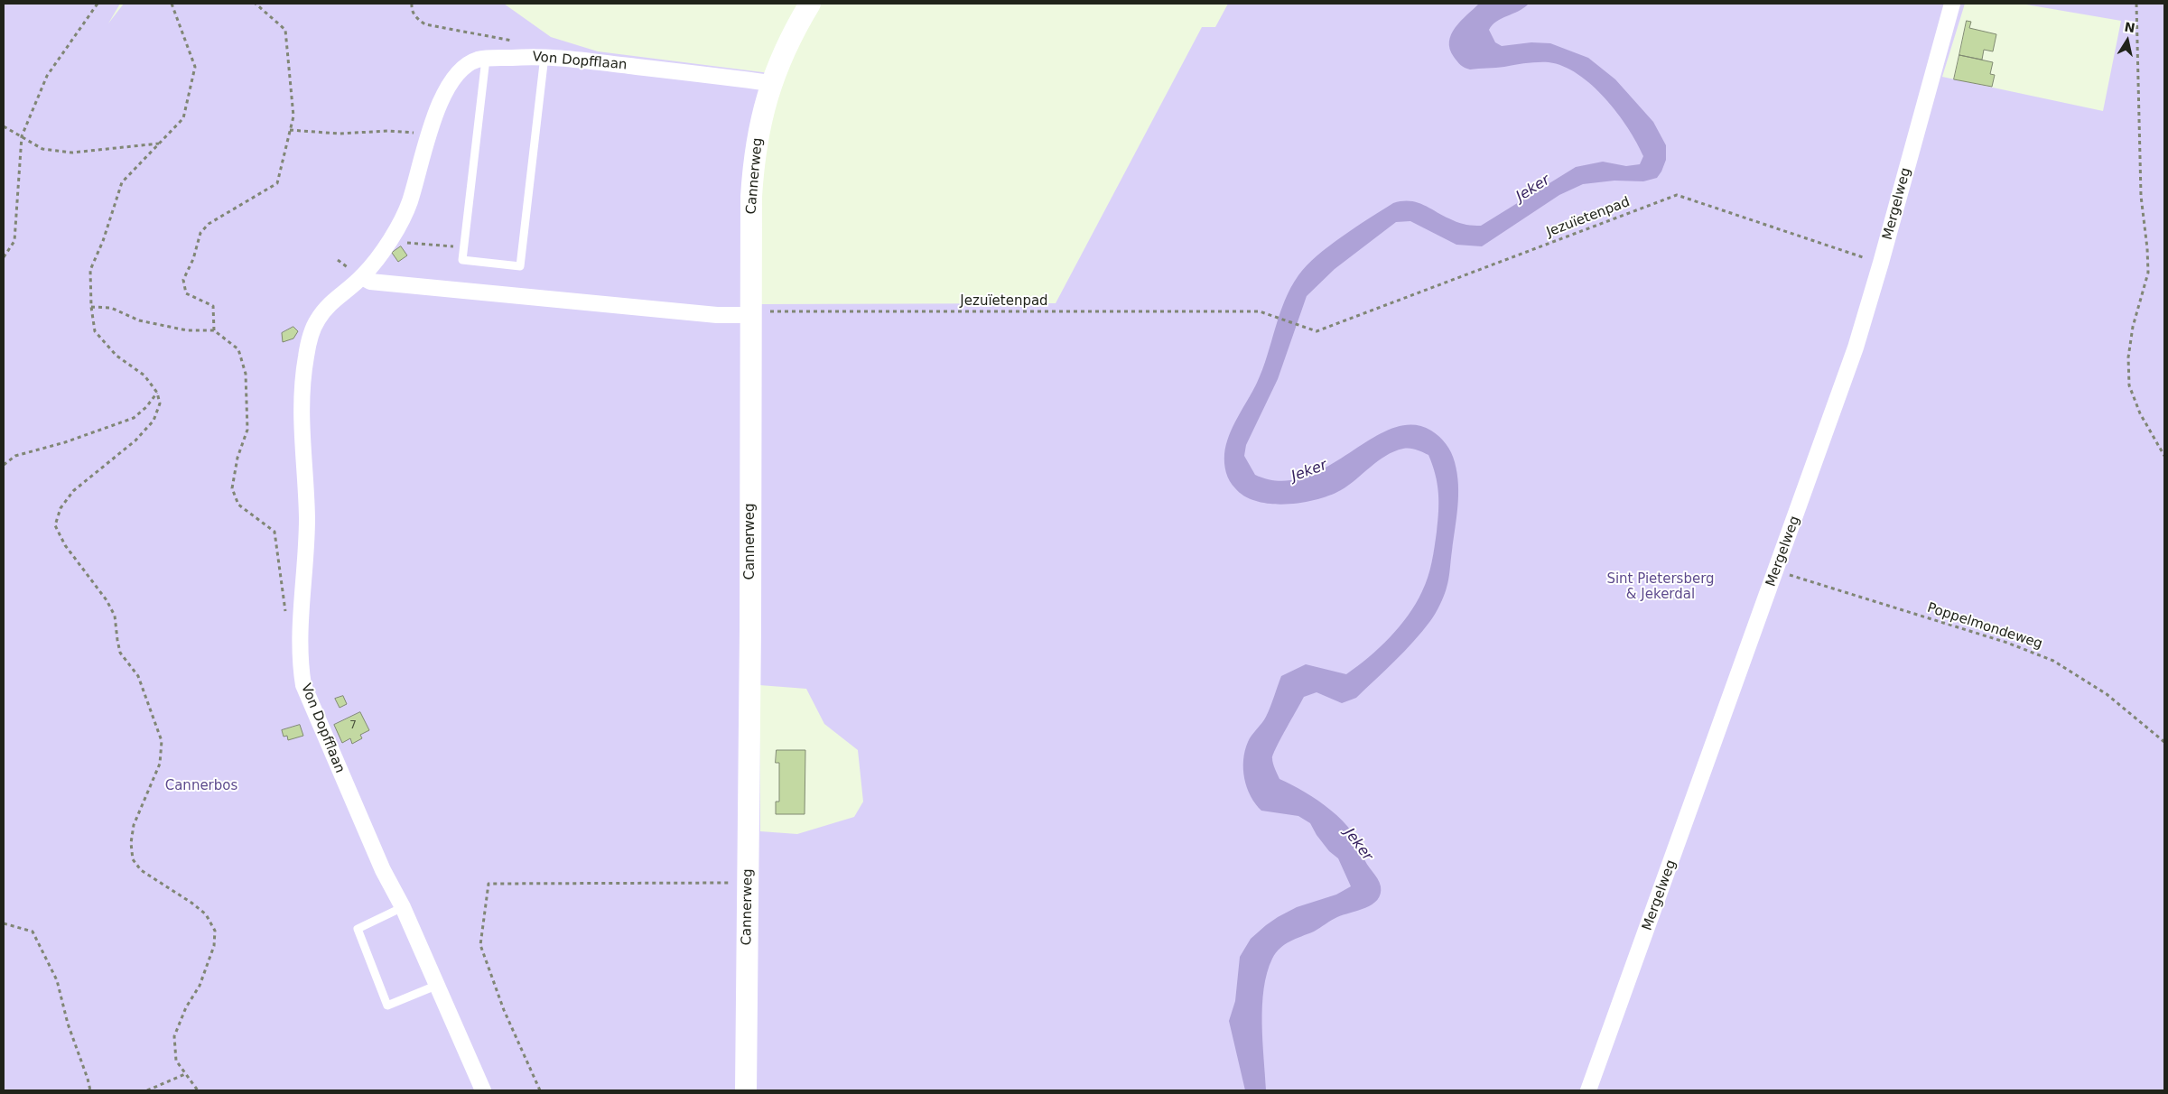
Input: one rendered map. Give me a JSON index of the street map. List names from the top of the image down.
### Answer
{
  "streets": {
    "main road": ["Cannerweg"],
    "street": ["Von Dopfflaan", "Mergelweg"],
    "path": ["Jezuïetenpad", "Poppelmondeweg"]
  },
  "crossings": [
    ["Von Dopfflaan", "Cannerweg"],
    ["Cannerweg", "Jezuïetenpad"],
    ["Mergelweg", "Jezuïetenpad"],
    ["Mergelweg", "Poppelmondeweg"]
  ],
  "water": ["Jeker"],
  "parks": ["Sint Pietersberg & Jekerdal", "Cannerbos"],
  "house_numbers": ["7"],
  "north": "top"
}
